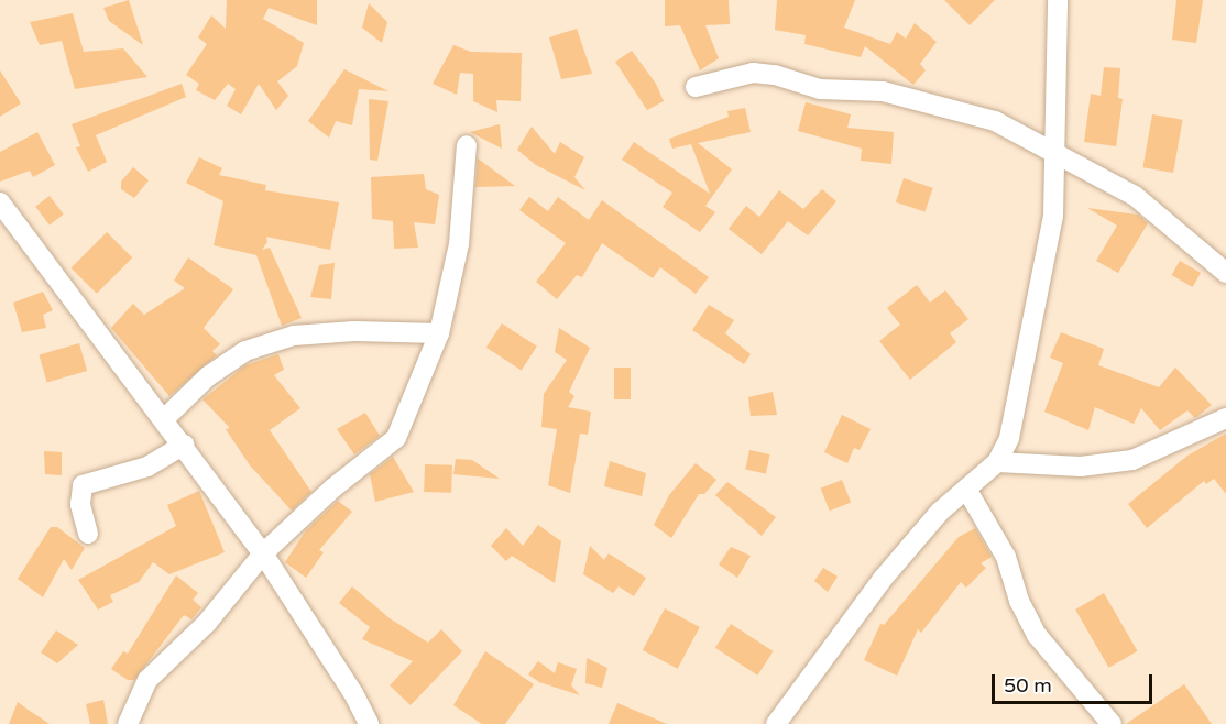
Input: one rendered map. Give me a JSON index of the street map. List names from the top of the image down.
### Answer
{
  "scale_bar": "50 m"
}
